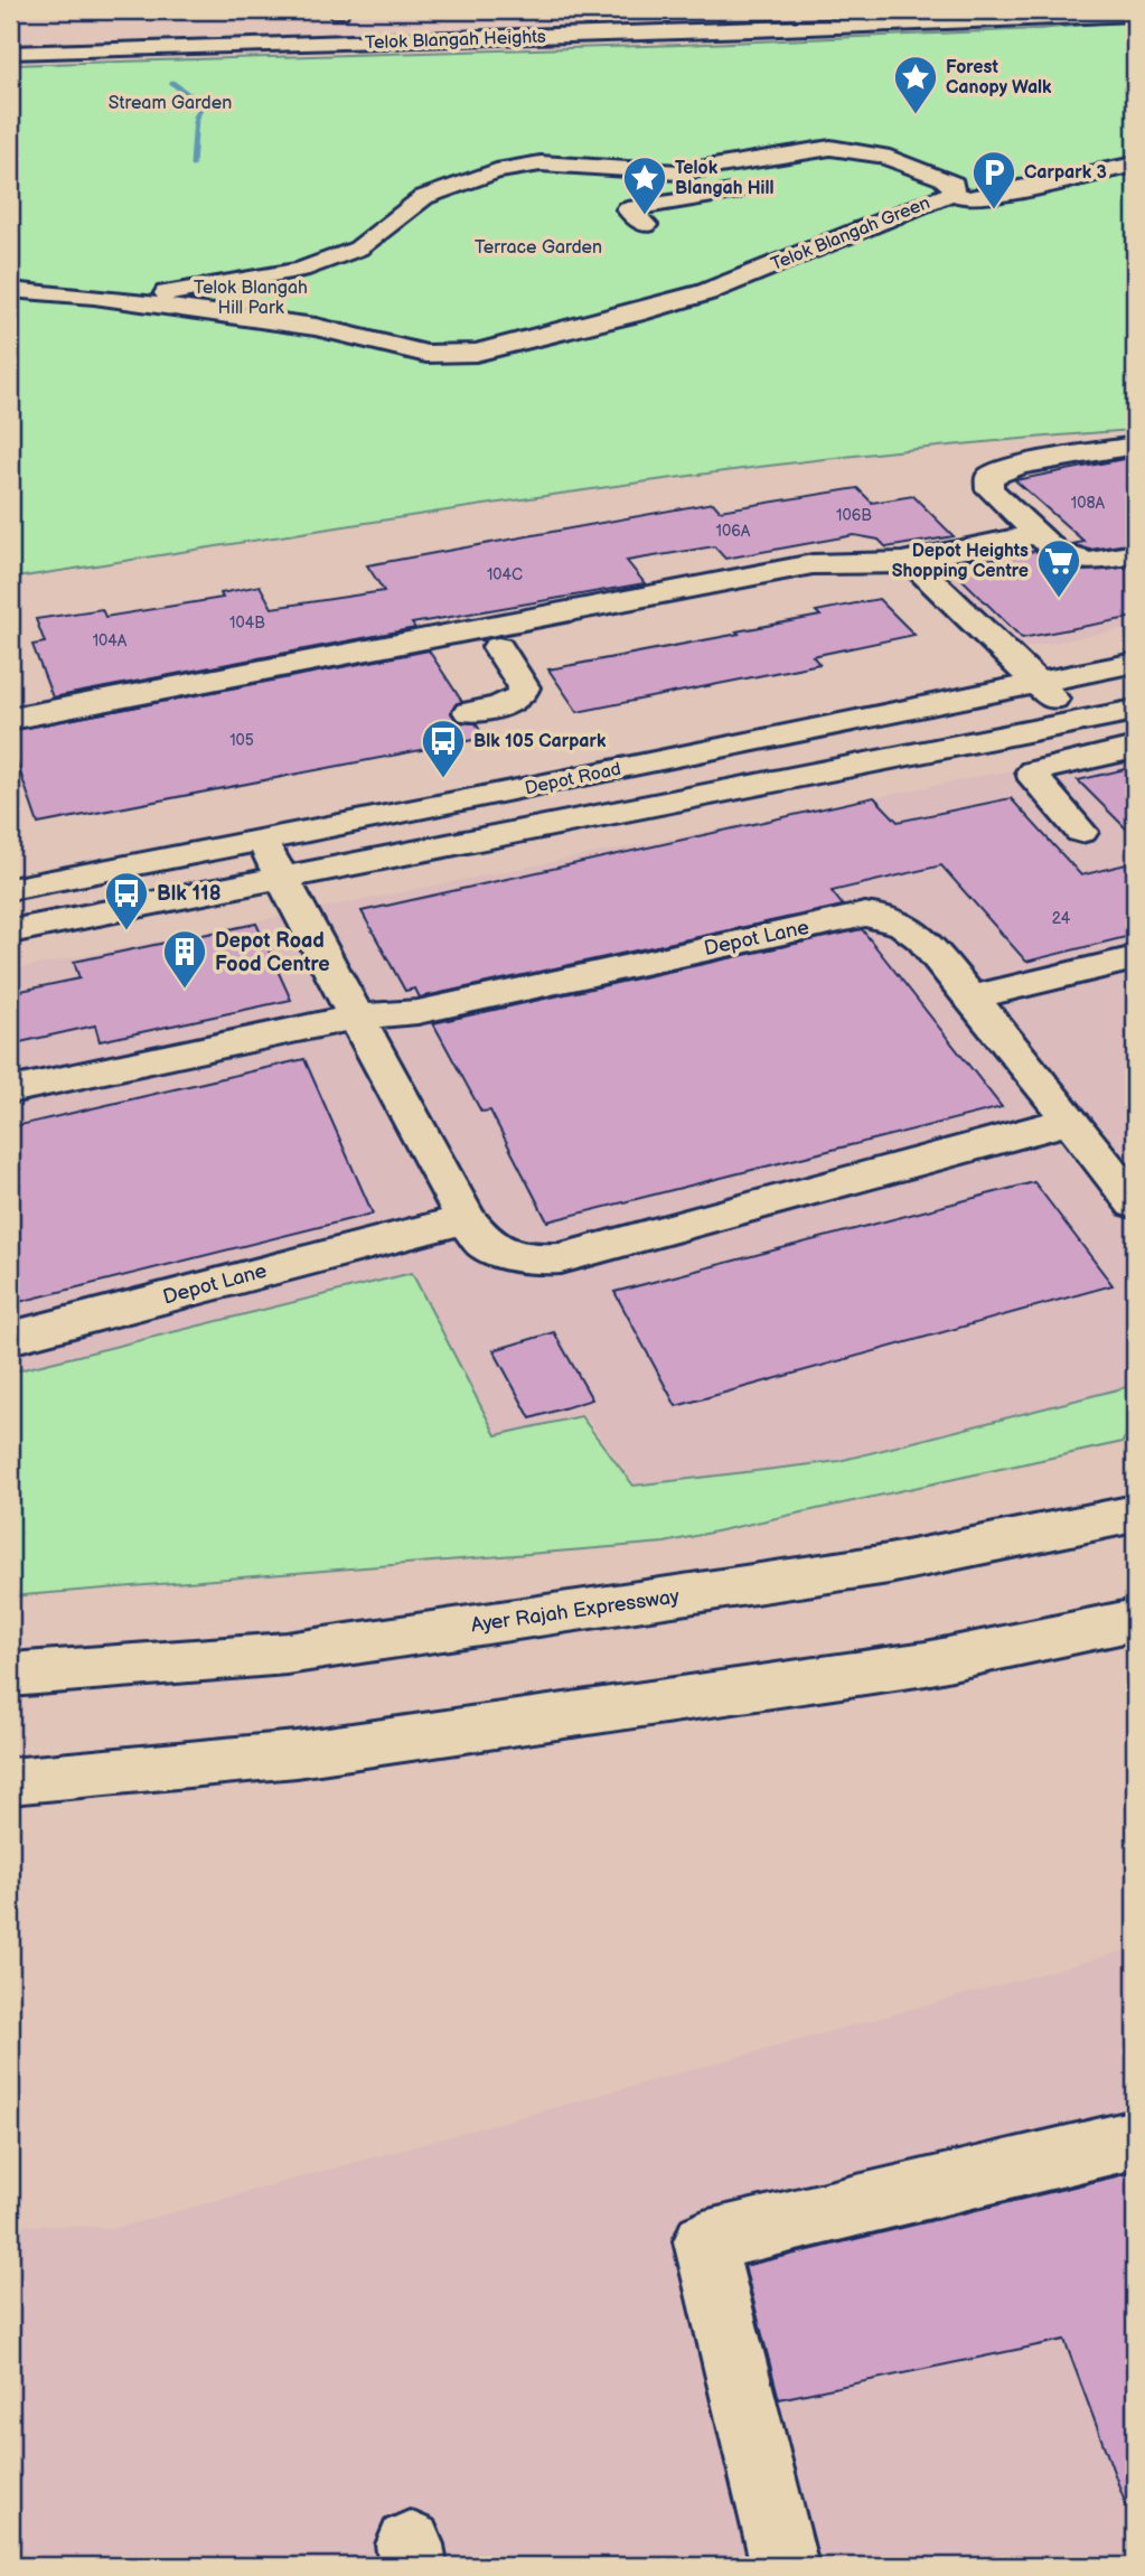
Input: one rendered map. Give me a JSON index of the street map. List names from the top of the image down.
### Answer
{
  "streets": {
    "main road": [
      "Telok Blangah Heights",
      "Telok Blangah Green",
      "Depot Road",
      "Depot Lane",
      "Ayer Rajah Expressway"
    ]
  },
  "parks": ["Stream Garden", "Terrace Garden", "Telok Blangah Hill Park"],
  "places": {
    "place": ["Forest Canopy Walk", "Telok Blangah Hill"],
    "parking": ["Carpark 3"],
    "supermarket": ["Depot Heights Shopping Centre"],
    "bus stop": ["Blk 105 Carpark", "Blk 118"],
    "building": ["Depot Road Food Centre"]
  },
  "house_numbers": [
    "108A",
    "106B",
    "106A",
    "104C",
    "104B",
    "104A",
    "105",
    "24"
  ]
}
